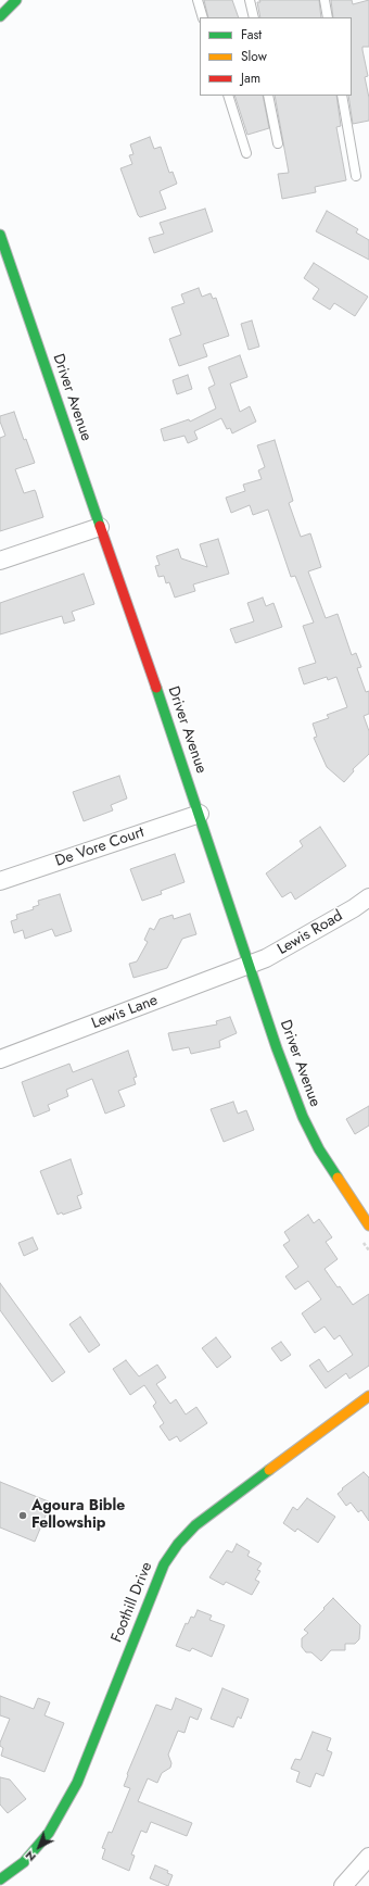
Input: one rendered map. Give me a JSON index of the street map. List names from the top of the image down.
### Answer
{
  "streets": {
    "street": [
      "Driver Avenue",
      "De Vore Court",
      "Lewis Road",
      "Lewis Lane",
      "Foothill Drive"
    ]
  },
  "crossings": [
    ["Driver Avenue", "De Vore Court"],
    ["Driver Avenue", "Lewis Road"],
    ["Driver Avenue", "Lewis Lane"],
    ["Lewis Road", "Lewis Lane"]
  ],
  "places": ["Agoura Bible Fellowship"],
  "legend": ["Fast", "Slow", "Jam"],
  "north": "bottom left"
}
